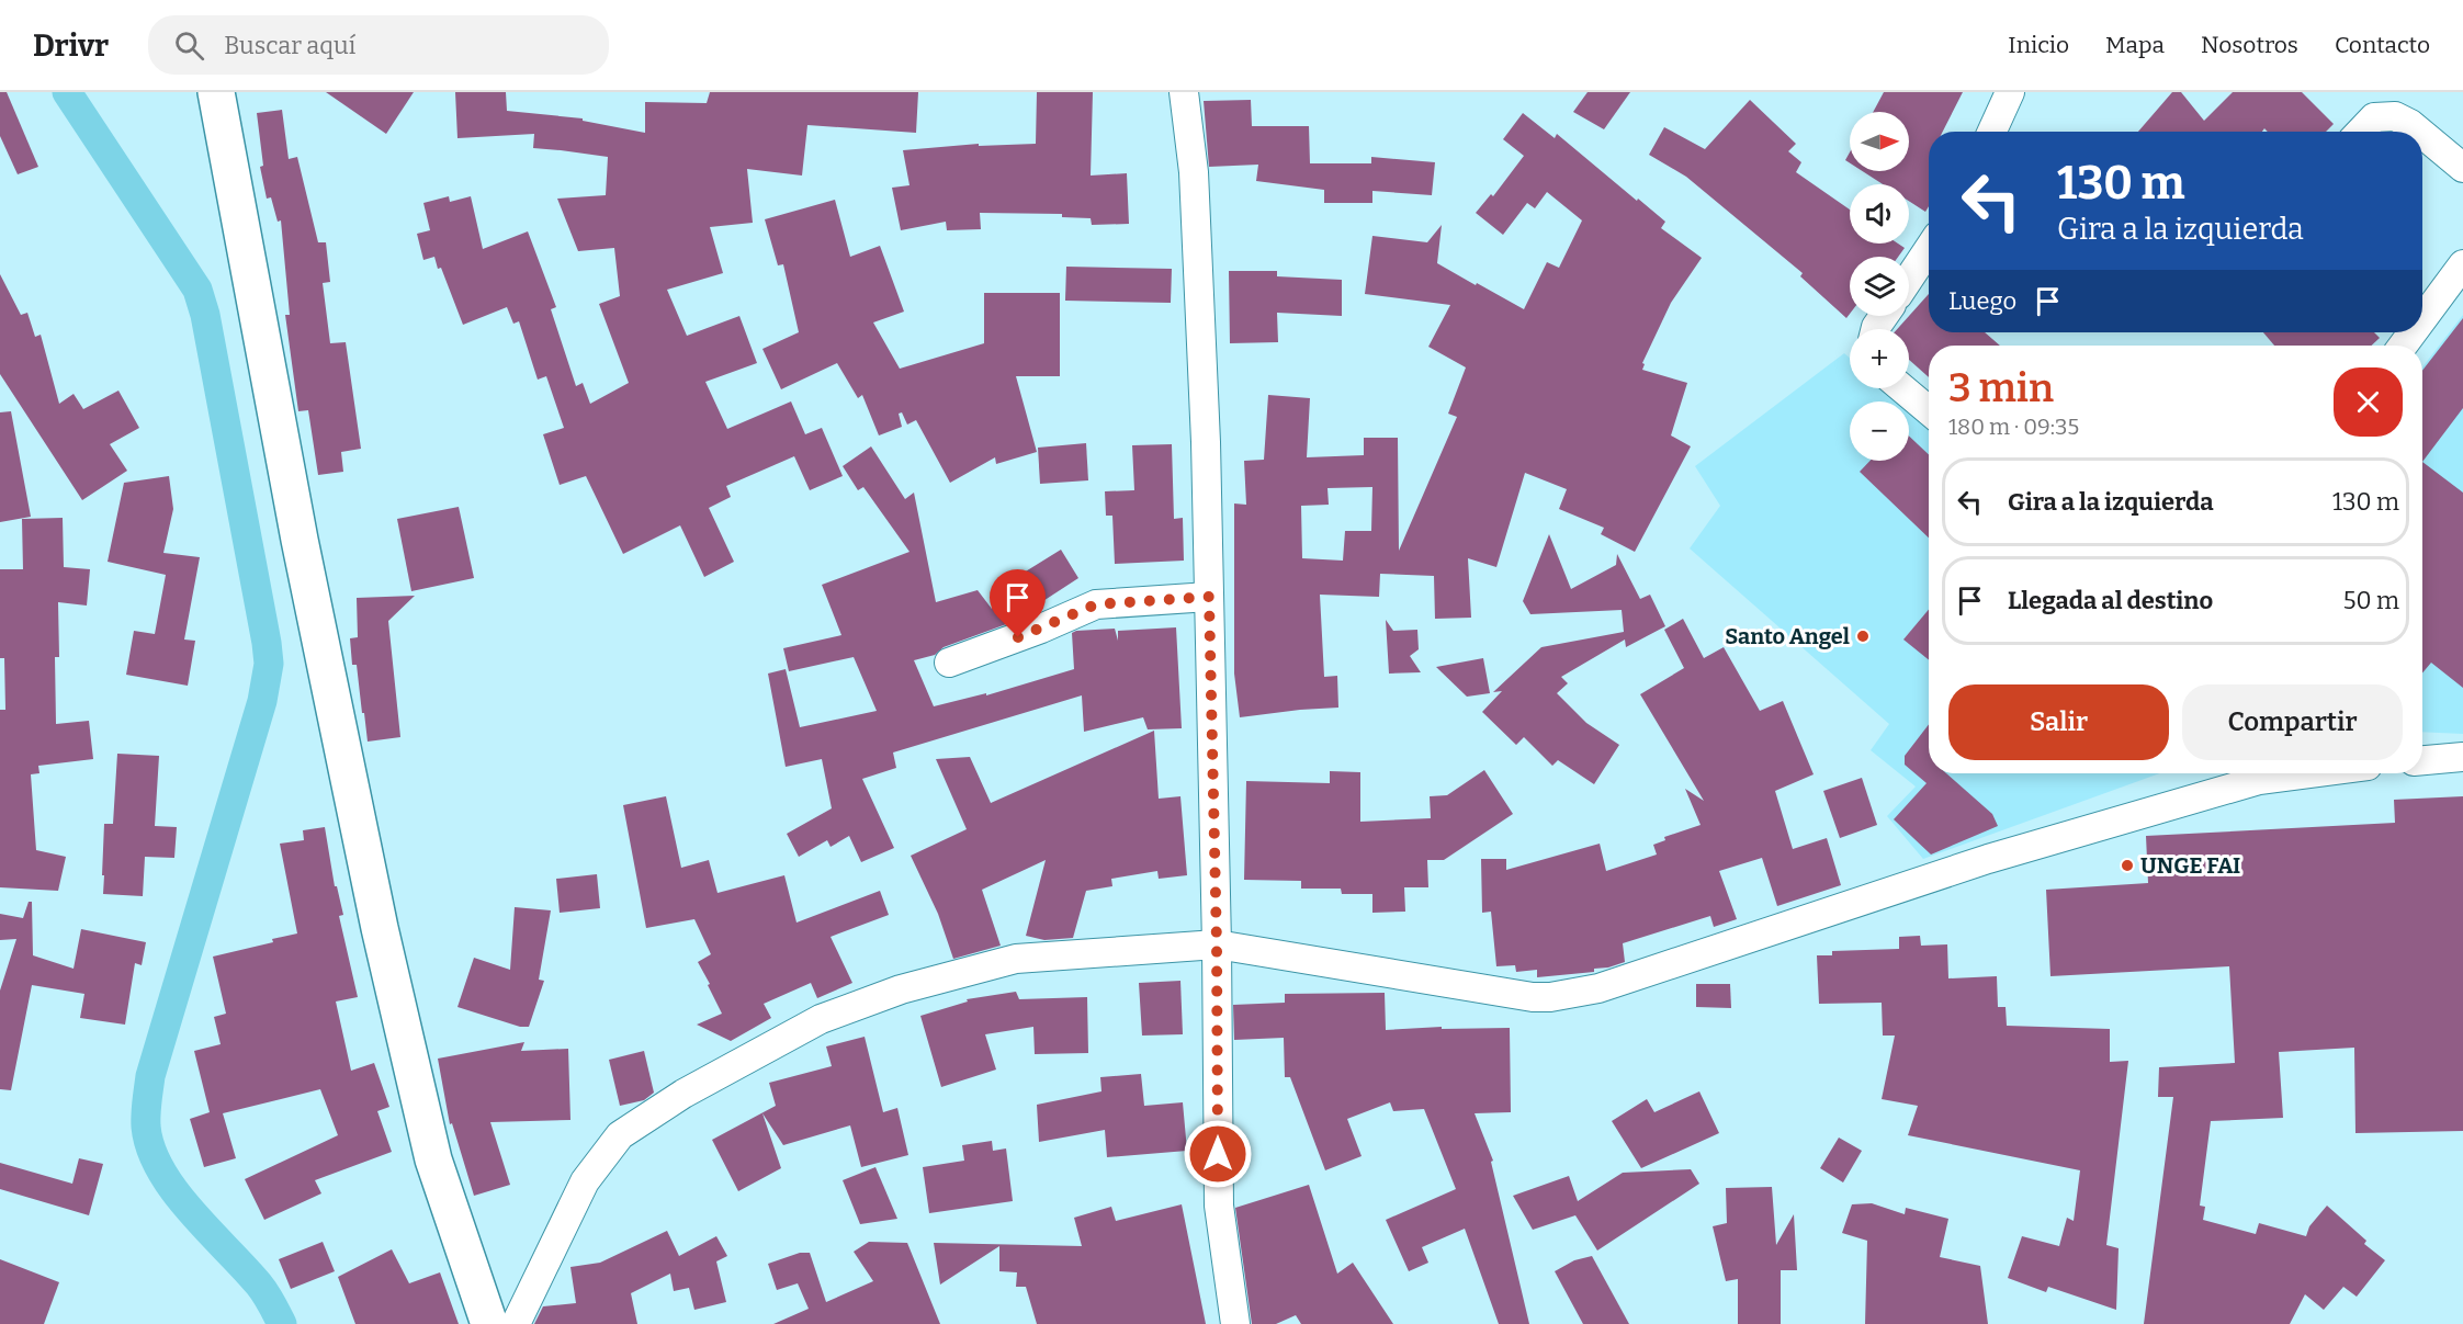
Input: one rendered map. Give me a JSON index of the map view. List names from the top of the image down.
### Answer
{
  "places": ["Santo Angel", "UNGE FAI"],
  "north": "right",
  "page": {
    "header": "Drivr",
    "search": "Buscar aquí",
    "nav": [
      "Inicio",
      "Mapa",
      "Nosotros",
      "Contacto"
    ],
    "map_buttons": ["+", "−"],
    "turn": ["130 m", "Gira a la izquierda"],
    "then": "Luego",
    "heading": ["3 min", "180 m · 09:35"],
    "list": [
      {
        "name": "Gira a la izquierda",
        "value": "130 m"
      },
      {
        "name": "Llegada al destino",
        "value": "50 m"
      }
    ],
    "buttons": ["Salir", "Compartir"]
  }
}
